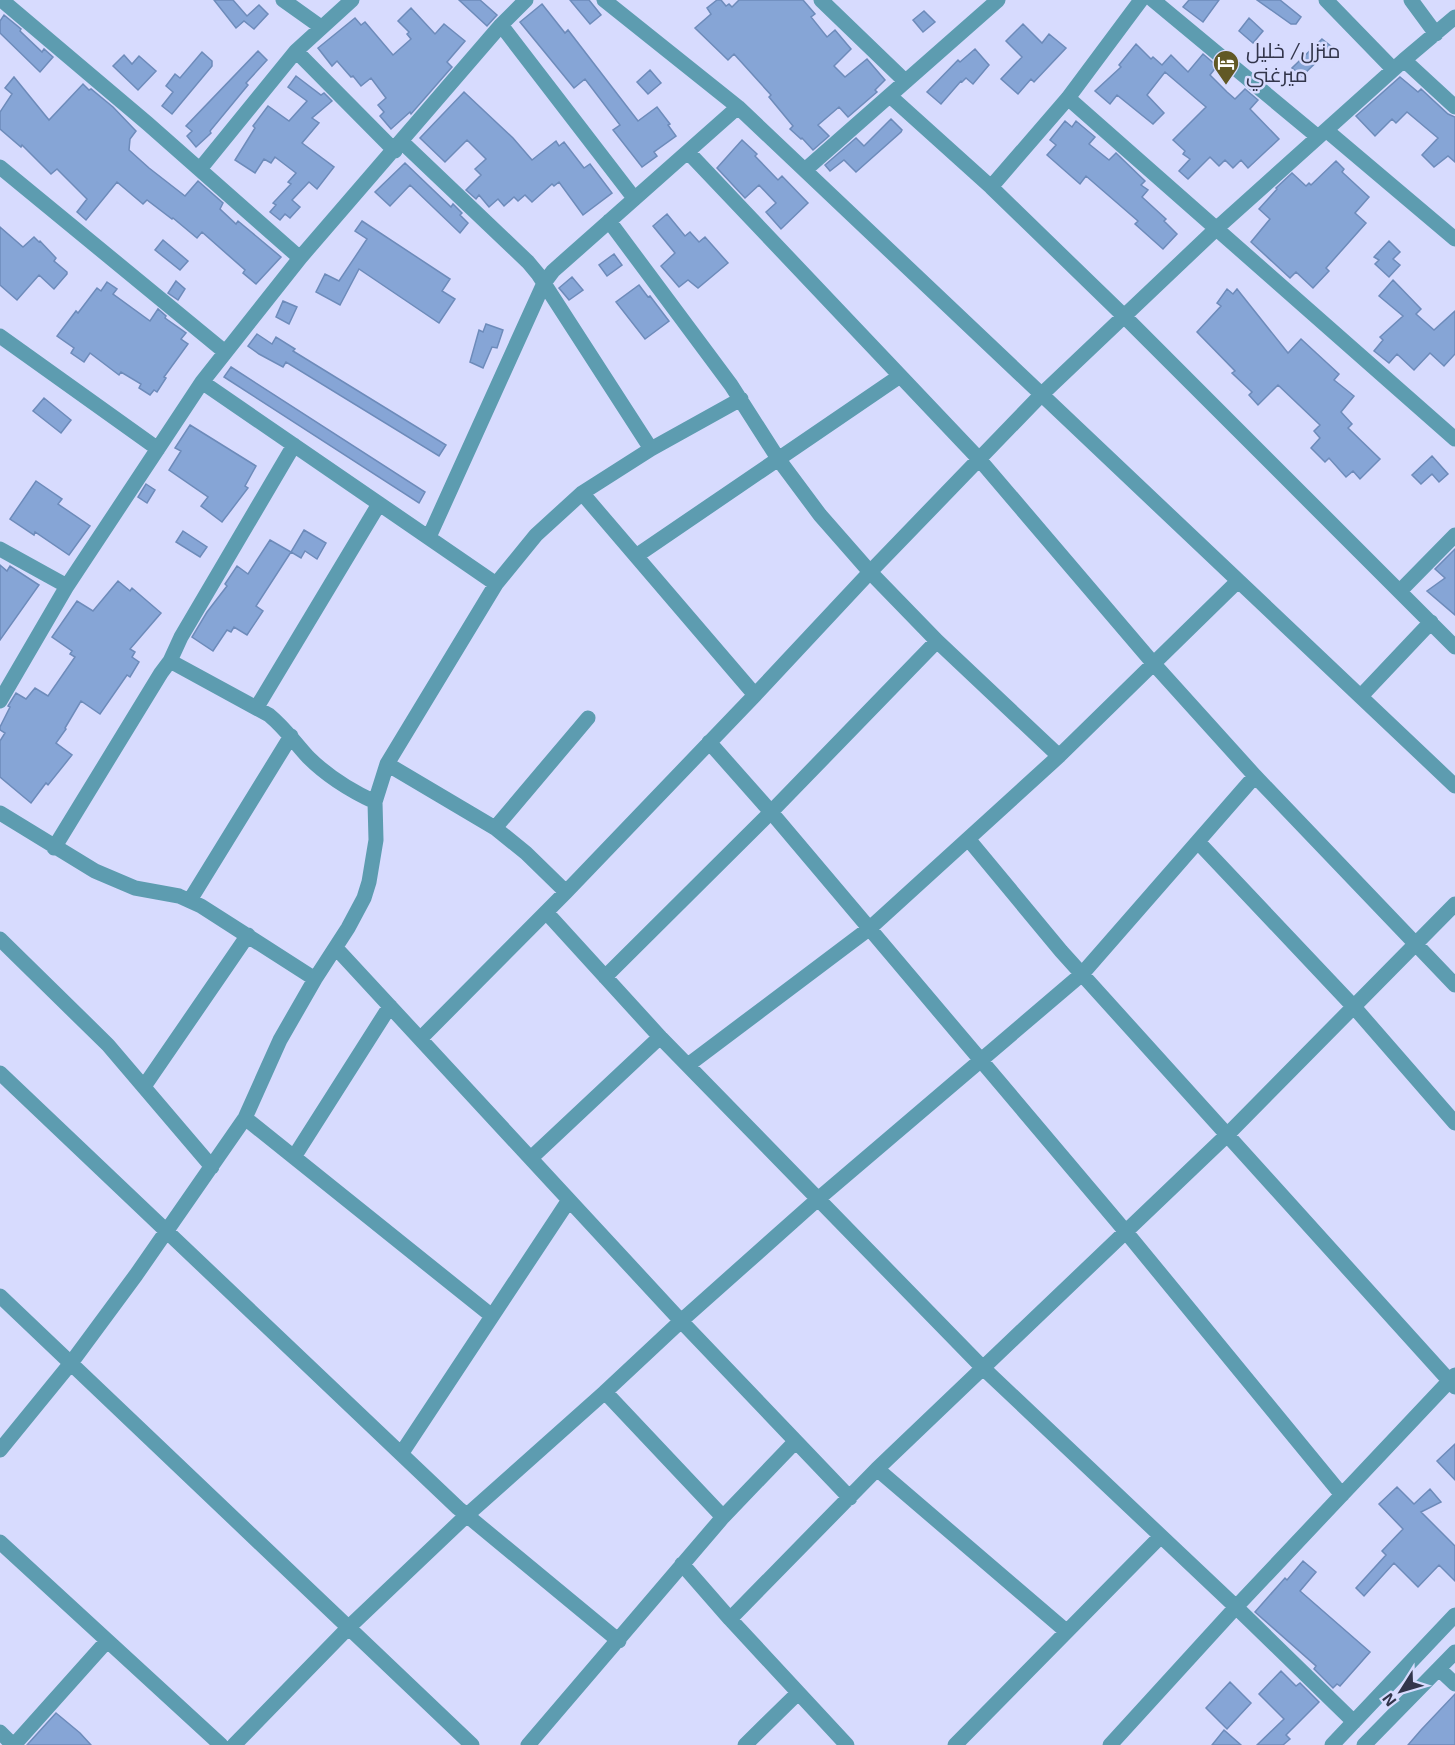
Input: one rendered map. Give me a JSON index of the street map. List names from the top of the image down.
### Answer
{
  "places": {
    "hotel": ["منزل/ خليل ميرغني"]
  },
  "north": "bottom left"
}
